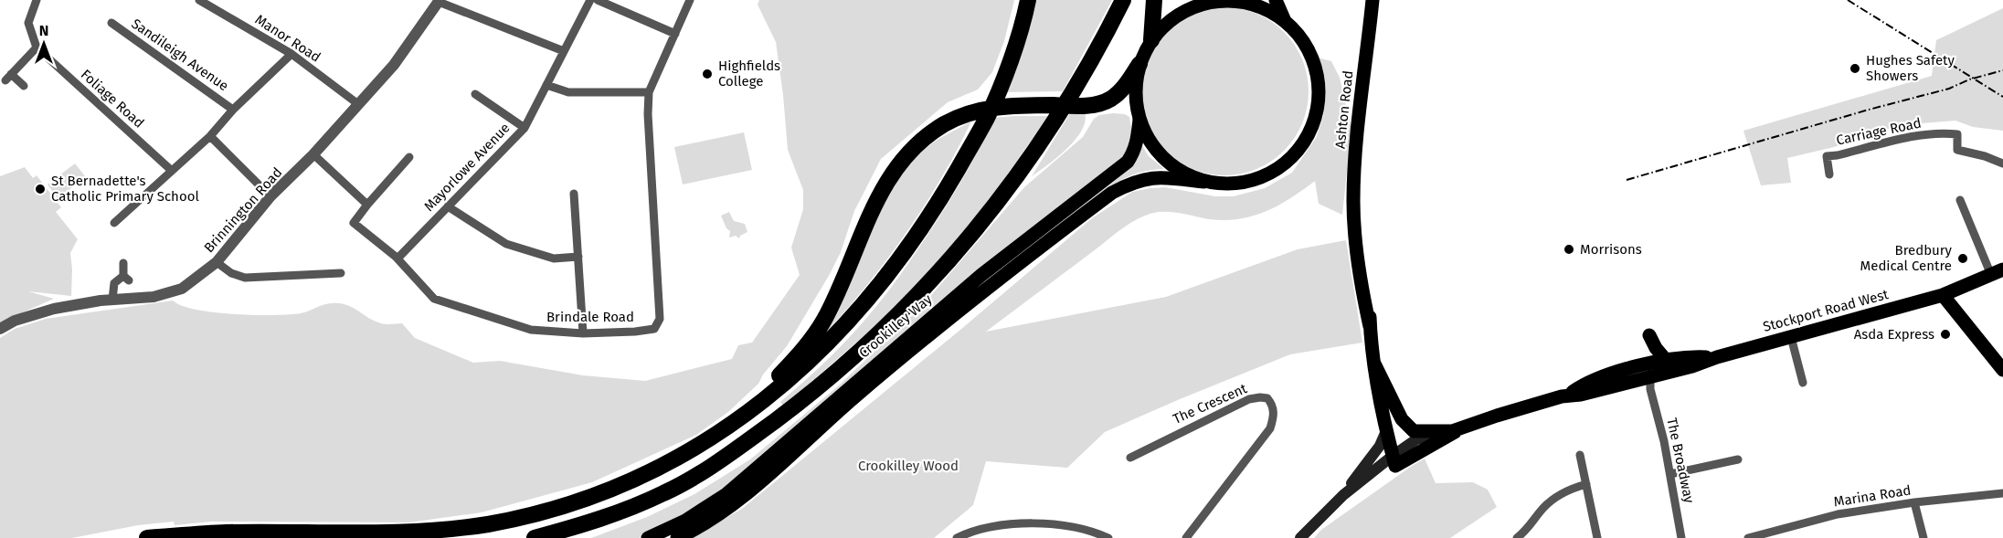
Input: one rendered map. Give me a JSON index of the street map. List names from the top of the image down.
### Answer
{
  "streets": {
    "main road": ["Ashton Road", "Stockport Road West", "Crookilley Way"],
    "street": [
      "Manor Road",
      "Sandileigh Avenue",
      "Foliage Road",
      "Carriage Road",
      "Mayorlowe Avenue",
      "Brinnington Road",
      "Brindale Road",
      "The Crescent",
      "The Broadway",
      "Marina Road"
    ]
  },
  "crossings": [
    ["Manor Road", "Brinnington Road"],
    ["Ashton Road", "Stockport Road West"],
    ["Mayorlowe Avenue", "Brindale Road"],
    ["Stockport Road West", "The Broadway"]
  ],
  "parks": ["Crookilley Wood"],
  "places": [
    "Hughes Safety Showers",
    "Highfields College",
    "St Bernadette's Catholic Primary School",
    "Morrisons",
    "Bredbury Medical Centre",
    "Asda Express"
  ],
  "north": "top"
}
